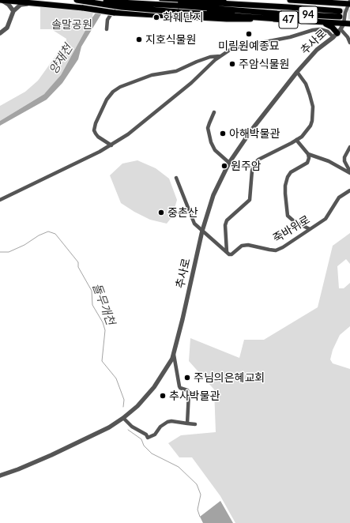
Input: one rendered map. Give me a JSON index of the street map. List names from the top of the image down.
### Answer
{
  "streets": {
    "main road": ["94", "47"],
    "street": ["추사로", "죽바위로"]
  },
  "crossings": [
    ["94", "47"],
    ["47", "추사로"]
  ],
  "water": ["양재천", "돌무개천"],
  "parks": ["솔말공원"],
  "places": [
    "화훼단지",
    "미림원예종묘",
    "지호식물원",
    "주암식물원",
    "아해박물관",
    "원주암",
    "중촌산",
    "주님의은혜교회",
    "추사박물관"
  ]
}
